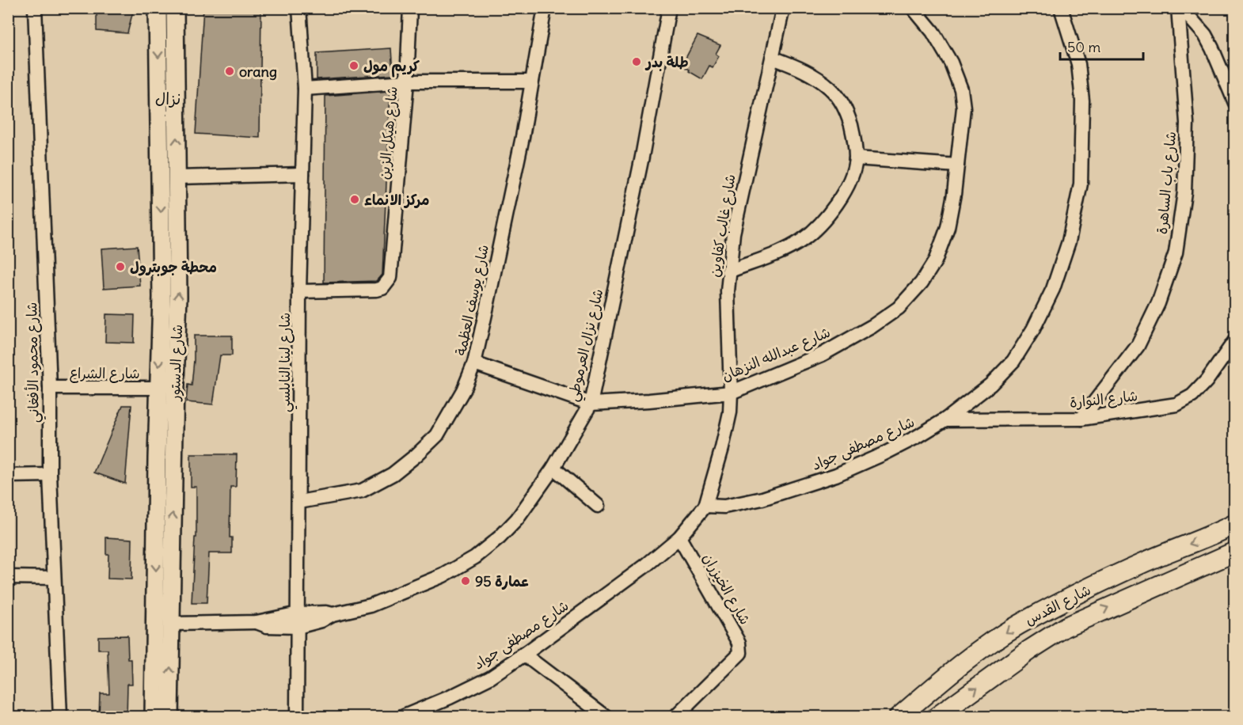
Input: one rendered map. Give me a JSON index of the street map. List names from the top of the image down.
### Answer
{
  "streets": {
    "highway": ["شارع القدس"],
    "main road": ["شارع الدستور"],
    "street": [
      "شارع هيكل الزبن",
      "شارع باب الساهرة",
      "شارع غالب كفاوين",
      "شارع يوسف العظمة",
      "شارع نزال العرموطي",
      "شارع عبدالله النزهان",
      "شارع محمود الأفغاني",
      "شارع لينا النابلسي",
      "شارع الشراع",
      "شارع النوارة",
      "شارع مصطفى جواد",
      "شارع الخيزران"
    ]
  },
  "crossings": [
    ["شارع هيكل الزبن", "شارع لينا النابلسي"],
    ["شارع باب الساهرة", "شارع النوارة"],
    ["شارع غالب كفاوين", "شارع عبدالله النزهان"],
    ["شارع غالب كفاوين", "شارع مصطفى جواد"],
    ["شارع يوسف العظمة", "شارع عبدالله النزهان"],
    ["شارع يوسف العظمة", "شارع لينا النابلسي"],
    ["شارع نزال العرموطي", "شارع عبدالله النزهان"],
    ["شارع نزال العرموطي", "شارع الدستور"],
    ["شارع نزال العرموطي", "شارع لينا النابلسي"],
    ["شارع محمود الأفغاني", "شارع الشراع"],
    ["شارع الدستور", "شارع الشراع"],
    ["شارع النوارة", "شارع مصطفى جواد"],
    ["شارع مصطفى جواد", "شارع الخيزران"]
  ],
  "districts": ["نزال"],
  "places": [
    "طلة بدر",
    "كريم مول",
    "orang",
    "مركز الانماء",
    "محطة جوبترول",
    "عمارة 95"
  ],
  "scale_bar": "50 m"
}
